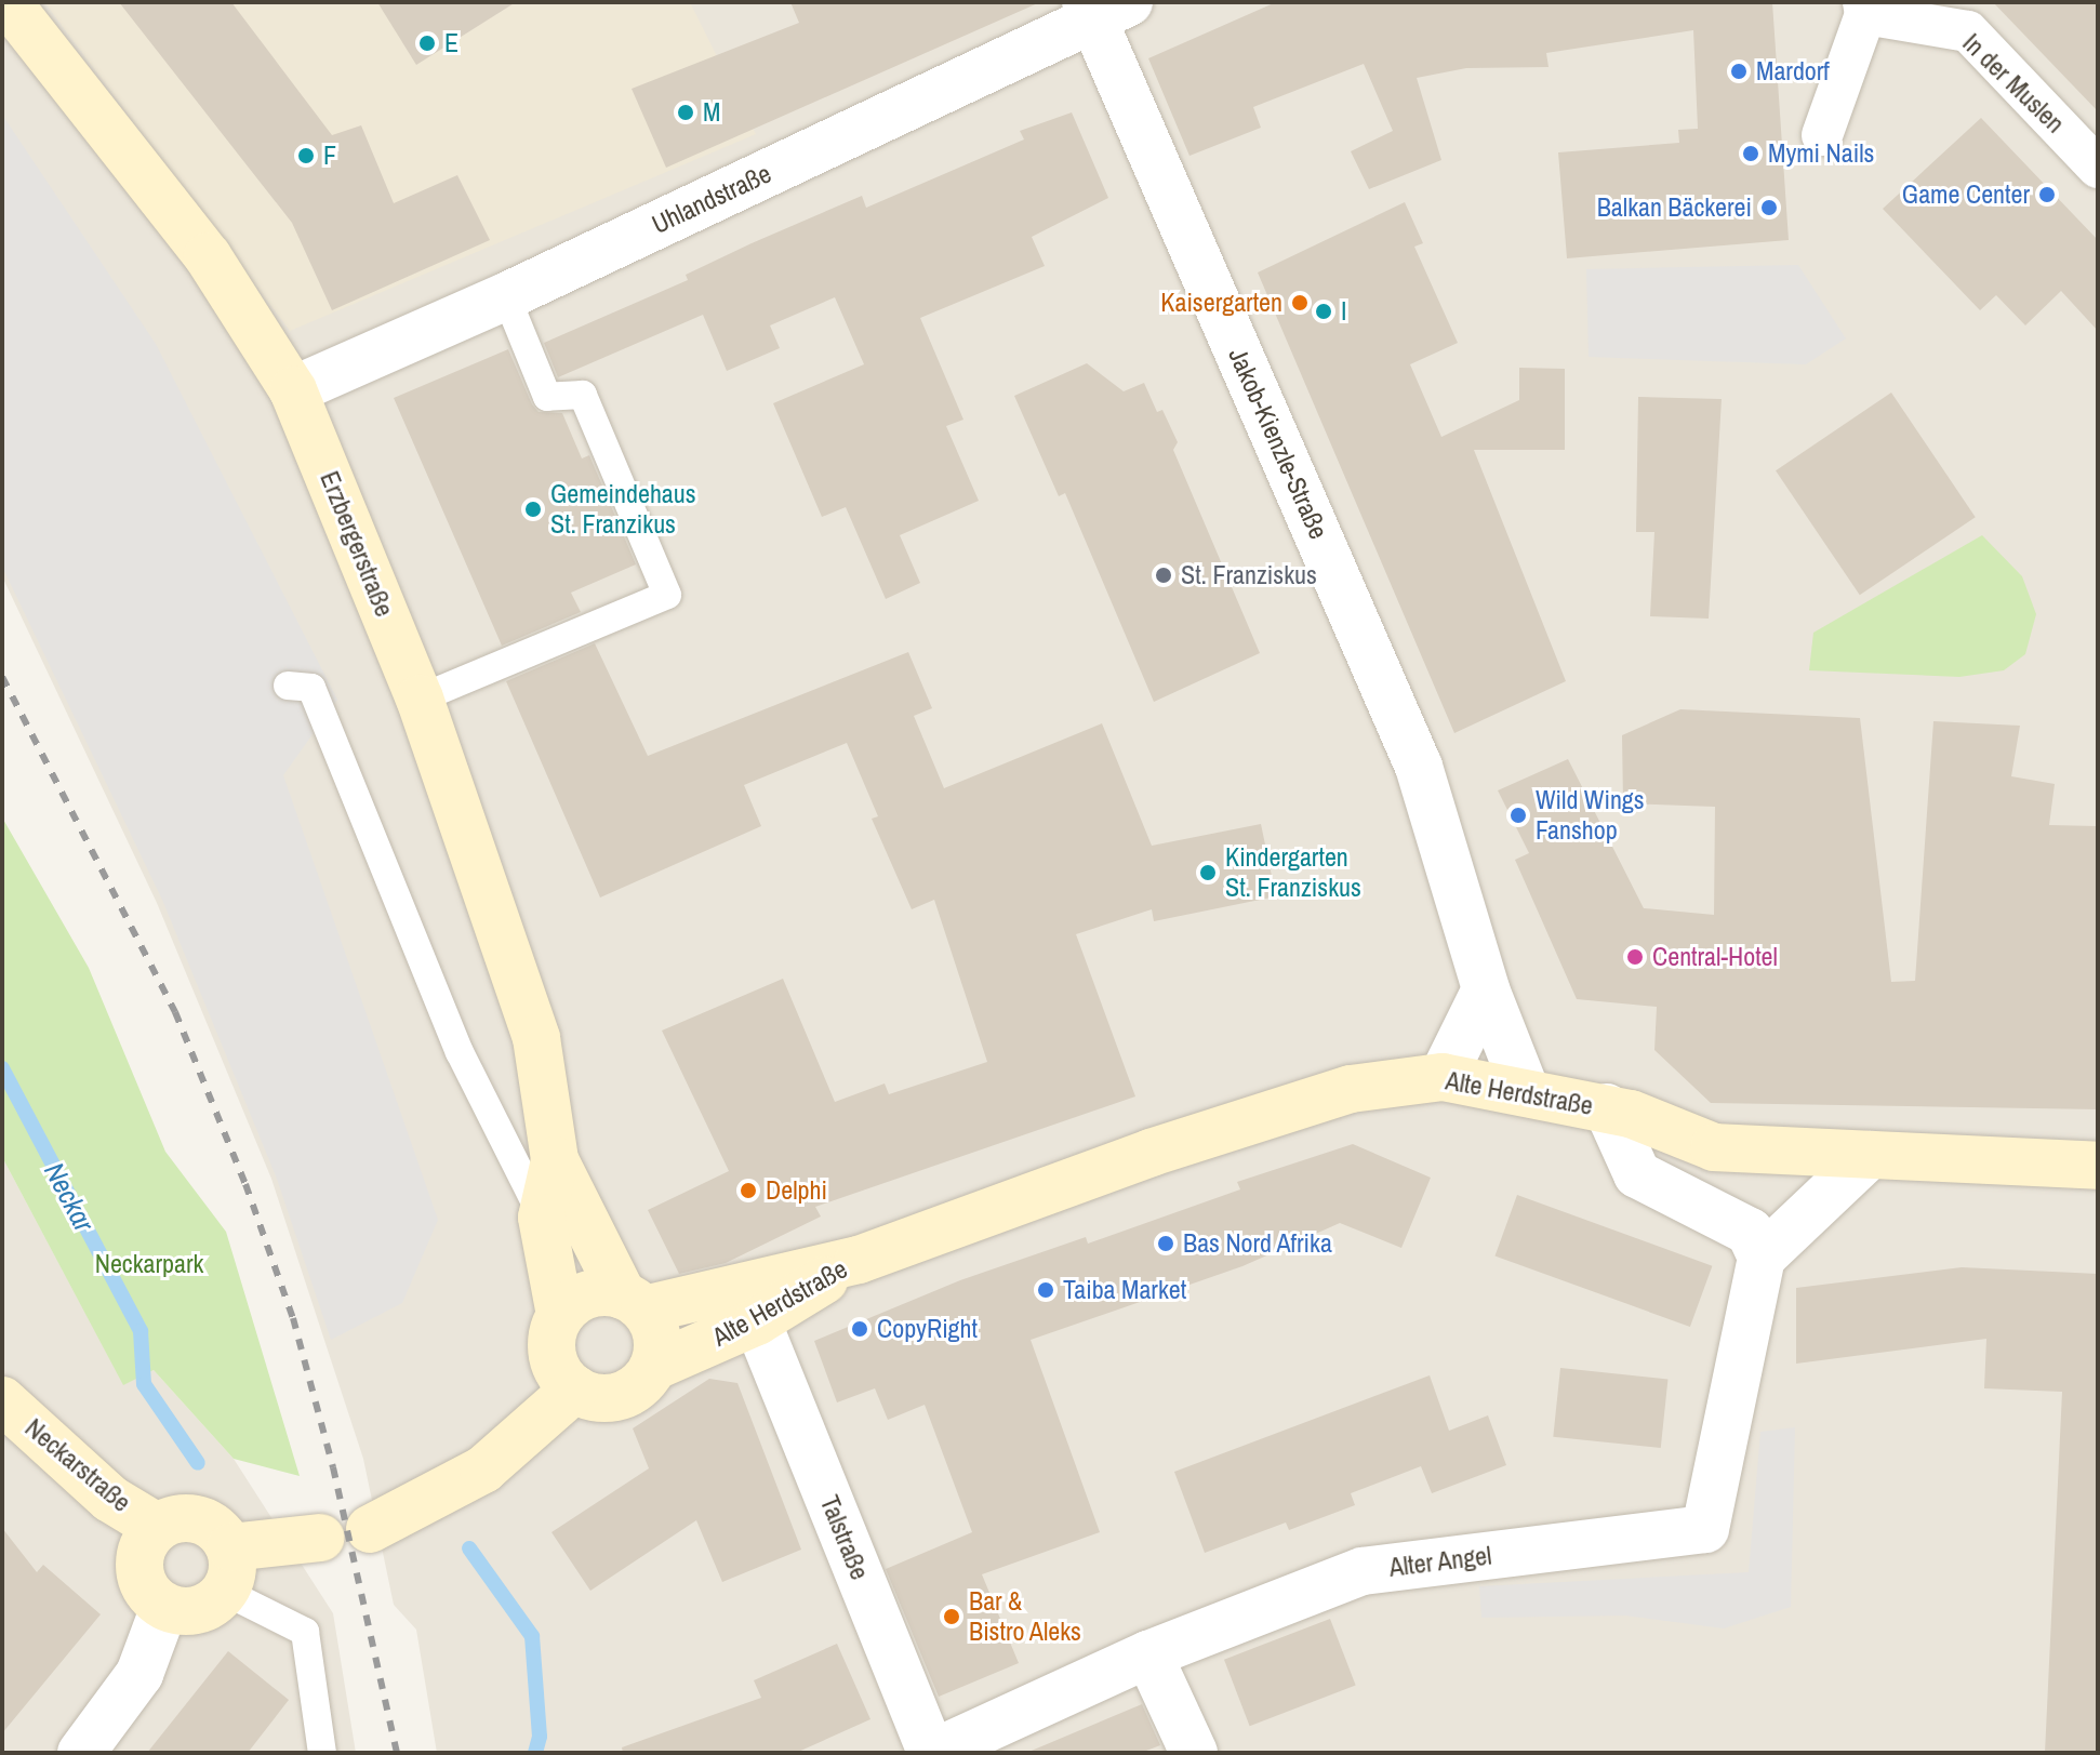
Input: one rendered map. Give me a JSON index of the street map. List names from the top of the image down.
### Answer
{
  "streets": {
    "main road": ["Erzbergerstraße", "Alte Herdstraße", "Neckarstraße"],
    "street": [
      "In der Muslen",
      "Uhlandstraße",
      "Jakob-Kienzle-Straße",
      "Talstraße",
      "Alter Angel"
    ]
  },
  "crossings": [
    ["Uhlandstraße", "Jakob-Kienzle-Straße"],
    ["Uhlandstraße", "Erzbergerstraße"],
    ["Jakob-Kienzle-Straße", "Alte Herdstraße"],
    ["Erzbergerstraße", "Alte Herdstraße"],
    ["Alte Herdstraße", "Talstraße"],
    ["Talstraße", "Alter Angel"]
  ],
  "water": ["Neckar"],
  "parks": ["Neckarpark"],
  "places": [
    "E",
    "Mardorf",
    "M",
    "Mymi Nails",
    "F",
    "Game Center",
    "Balkan Bäckerei",
    "Kaisergarten",
    "I",
    "Gemeindehaus St. Franzikus",
    "St. Franziskus",
    "Wild Wings Fanshop",
    "Kindergarten St. Franziskus",
    "Central-Hotel",
    "Delphi",
    "Bas Nord Afrika",
    "Taiba Market",
    "CopyRight",
    "Bar & Bistro Aleks"
  ]
}
